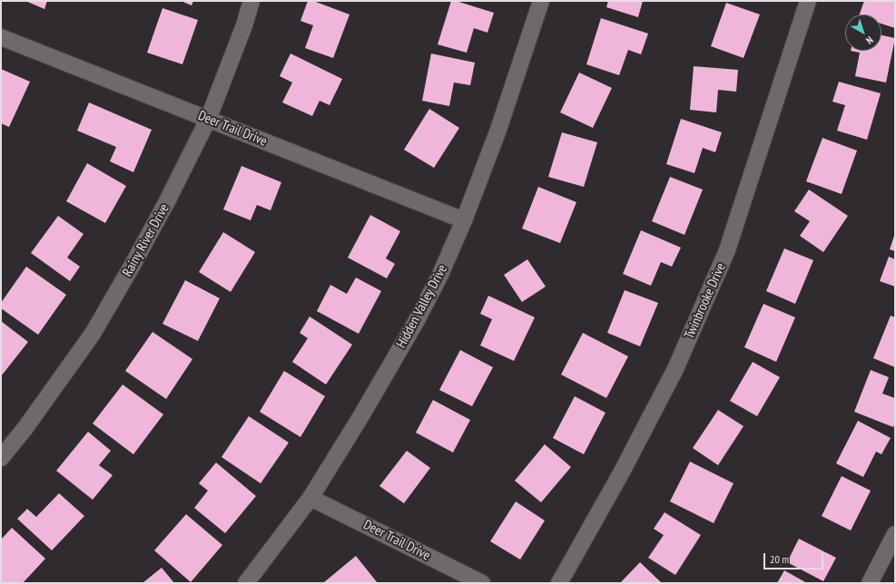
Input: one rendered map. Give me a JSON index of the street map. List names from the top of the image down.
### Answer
{
  "streets": {
    "street": [
      "Deer Trail Drive",
      "Rainy River Drive",
      "Twinbrooke Drive",
      "Hidden Valley Drive"
    ]
  },
  "crossings": [
    ["Deer Trail Drive", "Rainy River Drive"],
    ["Deer Trail Drive", "Hidden Valley Drive"]
  ],
  "scale_bar": "20 m",
  "north": "bottom right"
}
